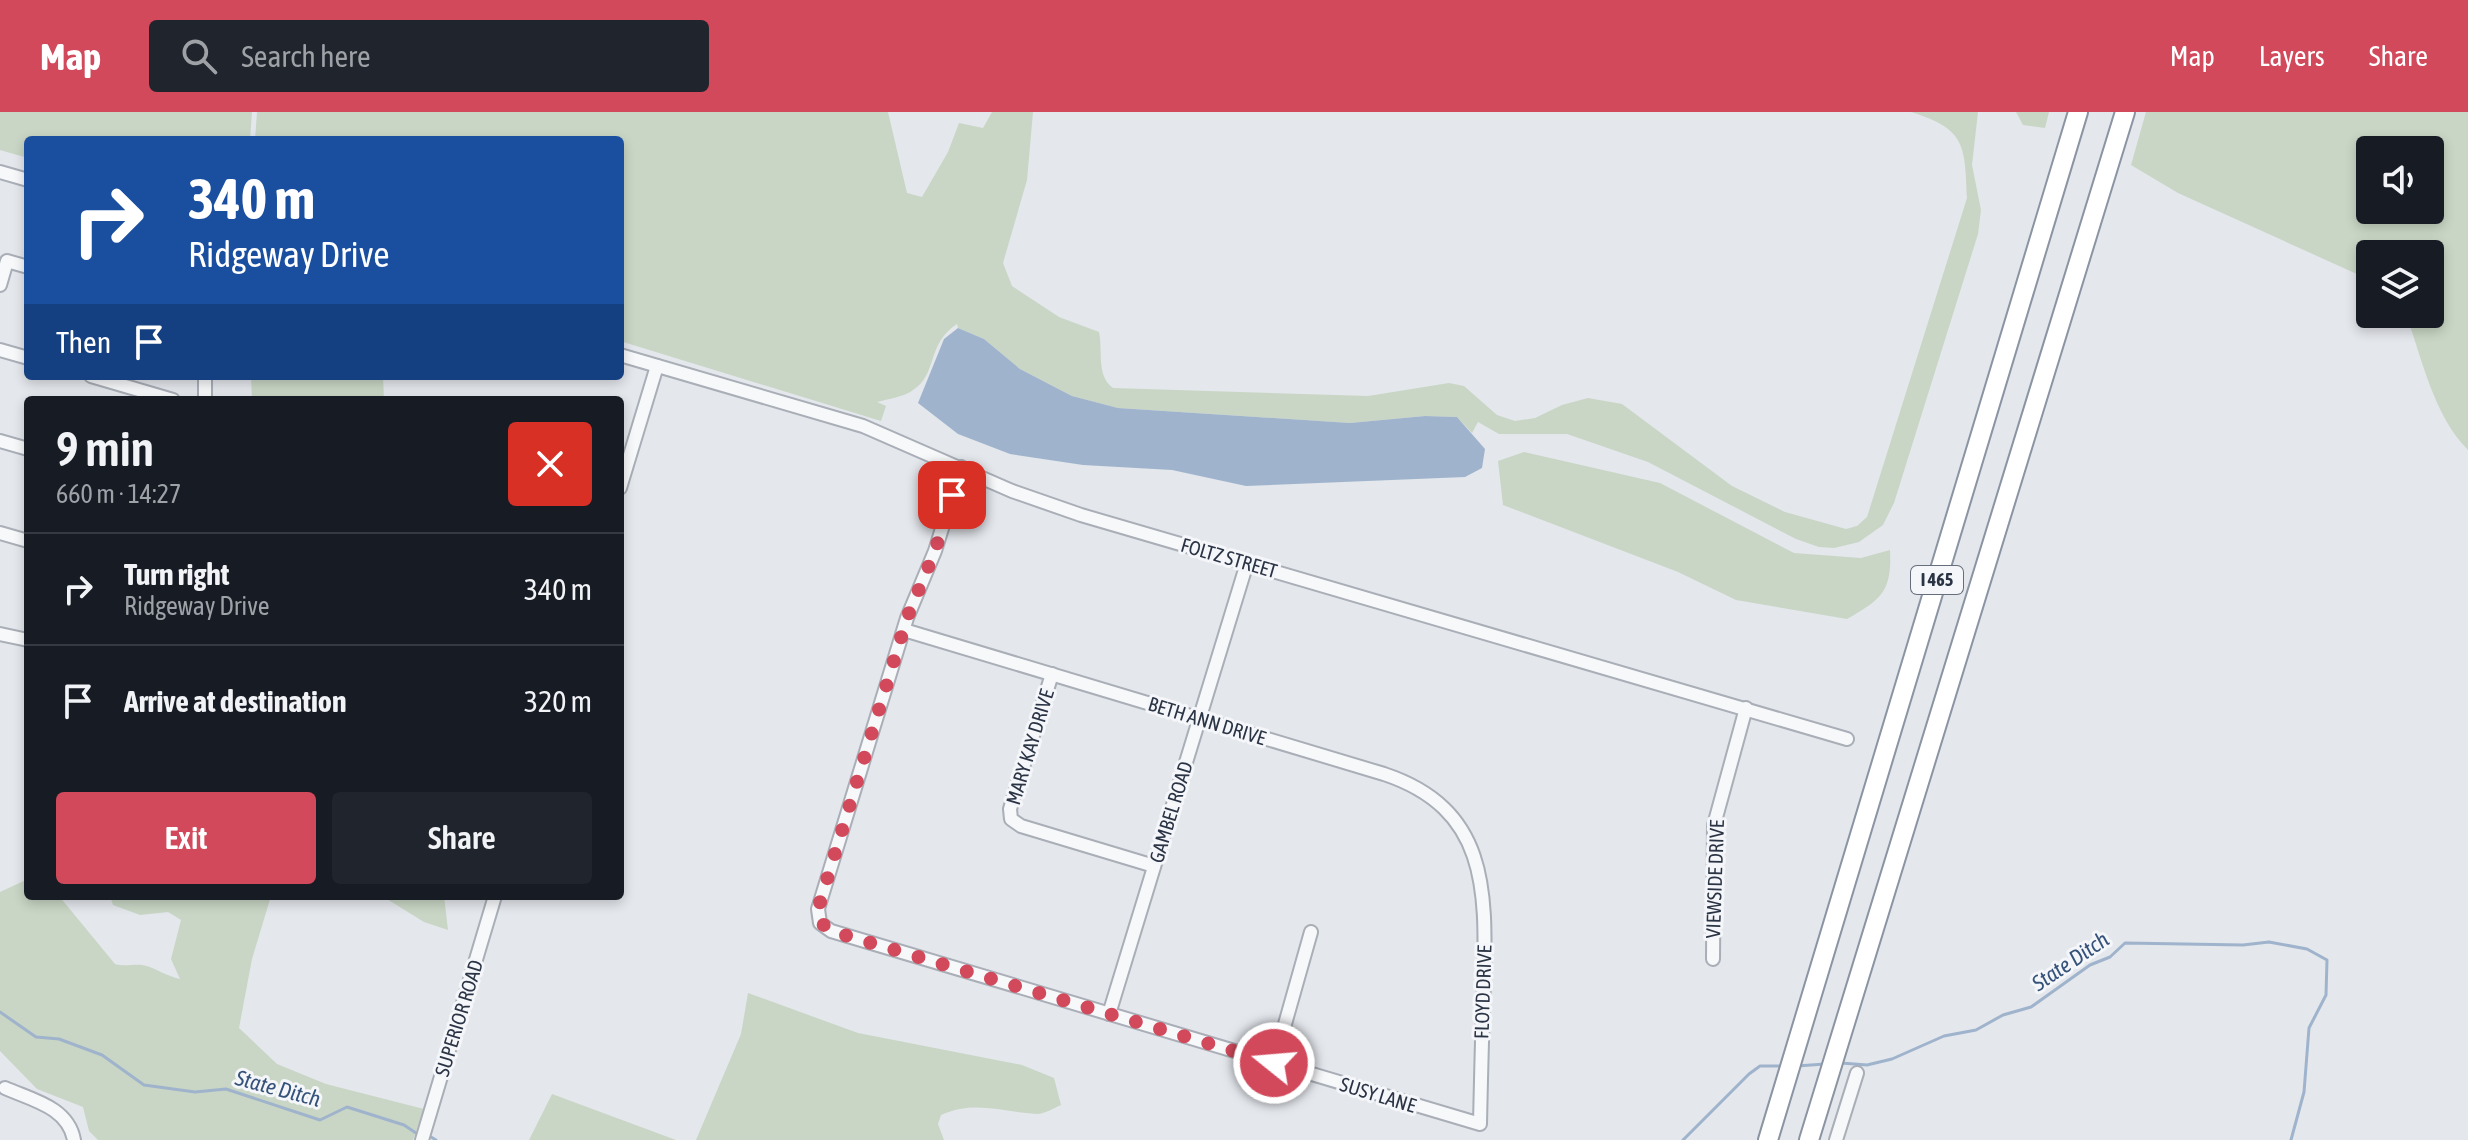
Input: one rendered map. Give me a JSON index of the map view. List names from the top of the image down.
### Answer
{
  "streets": {
    "highway": ["I 465"],
    "street": [
      "FOLTZ STREET",
      "BETH ANN DRIVE",
      "MARY KAY DRIVE",
      "GAMBEL ROAD",
      "VIEWSIDE DRIVE",
      "FLOYD DRIVE",
      "SUPERIOR ROAD",
      "SUSY LANE"
    ]
  },
  "crossings": [
    ["FOLTZ STREET", "GAMBEL ROAD"],
    ["FOLTZ STREET", "VIEWSIDE DRIVE"],
    ["BETH ANN DRIVE", "MARY KAY DRIVE"],
    ["BETH ANN DRIVE", "GAMBEL ROAD"],
    ["BETH ANN DRIVE", "FLOYD DRIVE"],
    ["BETH ANN DRIVE", "SUSY LANE"],
    ["MARY KAY DRIVE", "GAMBEL ROAD"],
    ["GAMBEL ROAD", "SUSY LANE"],
    ["FLOYD DRIVE", "SUSY LANE"]
  ],
  "water": ["State Ditch"],
  "page": {
    "header": "Map",
    "search": "Search here",
    "nav": ["Map", "Layers", "Share"],
    "turn": ["340 m", "Ridgeway Drive"],
    "then": "Then",
    "heading": ["9 min", "660 m · 14:27"],
    "list": [
      {
        "name": "Turn right",
        "note": "Ridgeway Drive",
        "value": "340 m"
      },
      {
        "name": "Arrive at destination",
        "value": "320 m"
      }
    ],
    "buttons": ["Exit", "Share"]
  }
}
